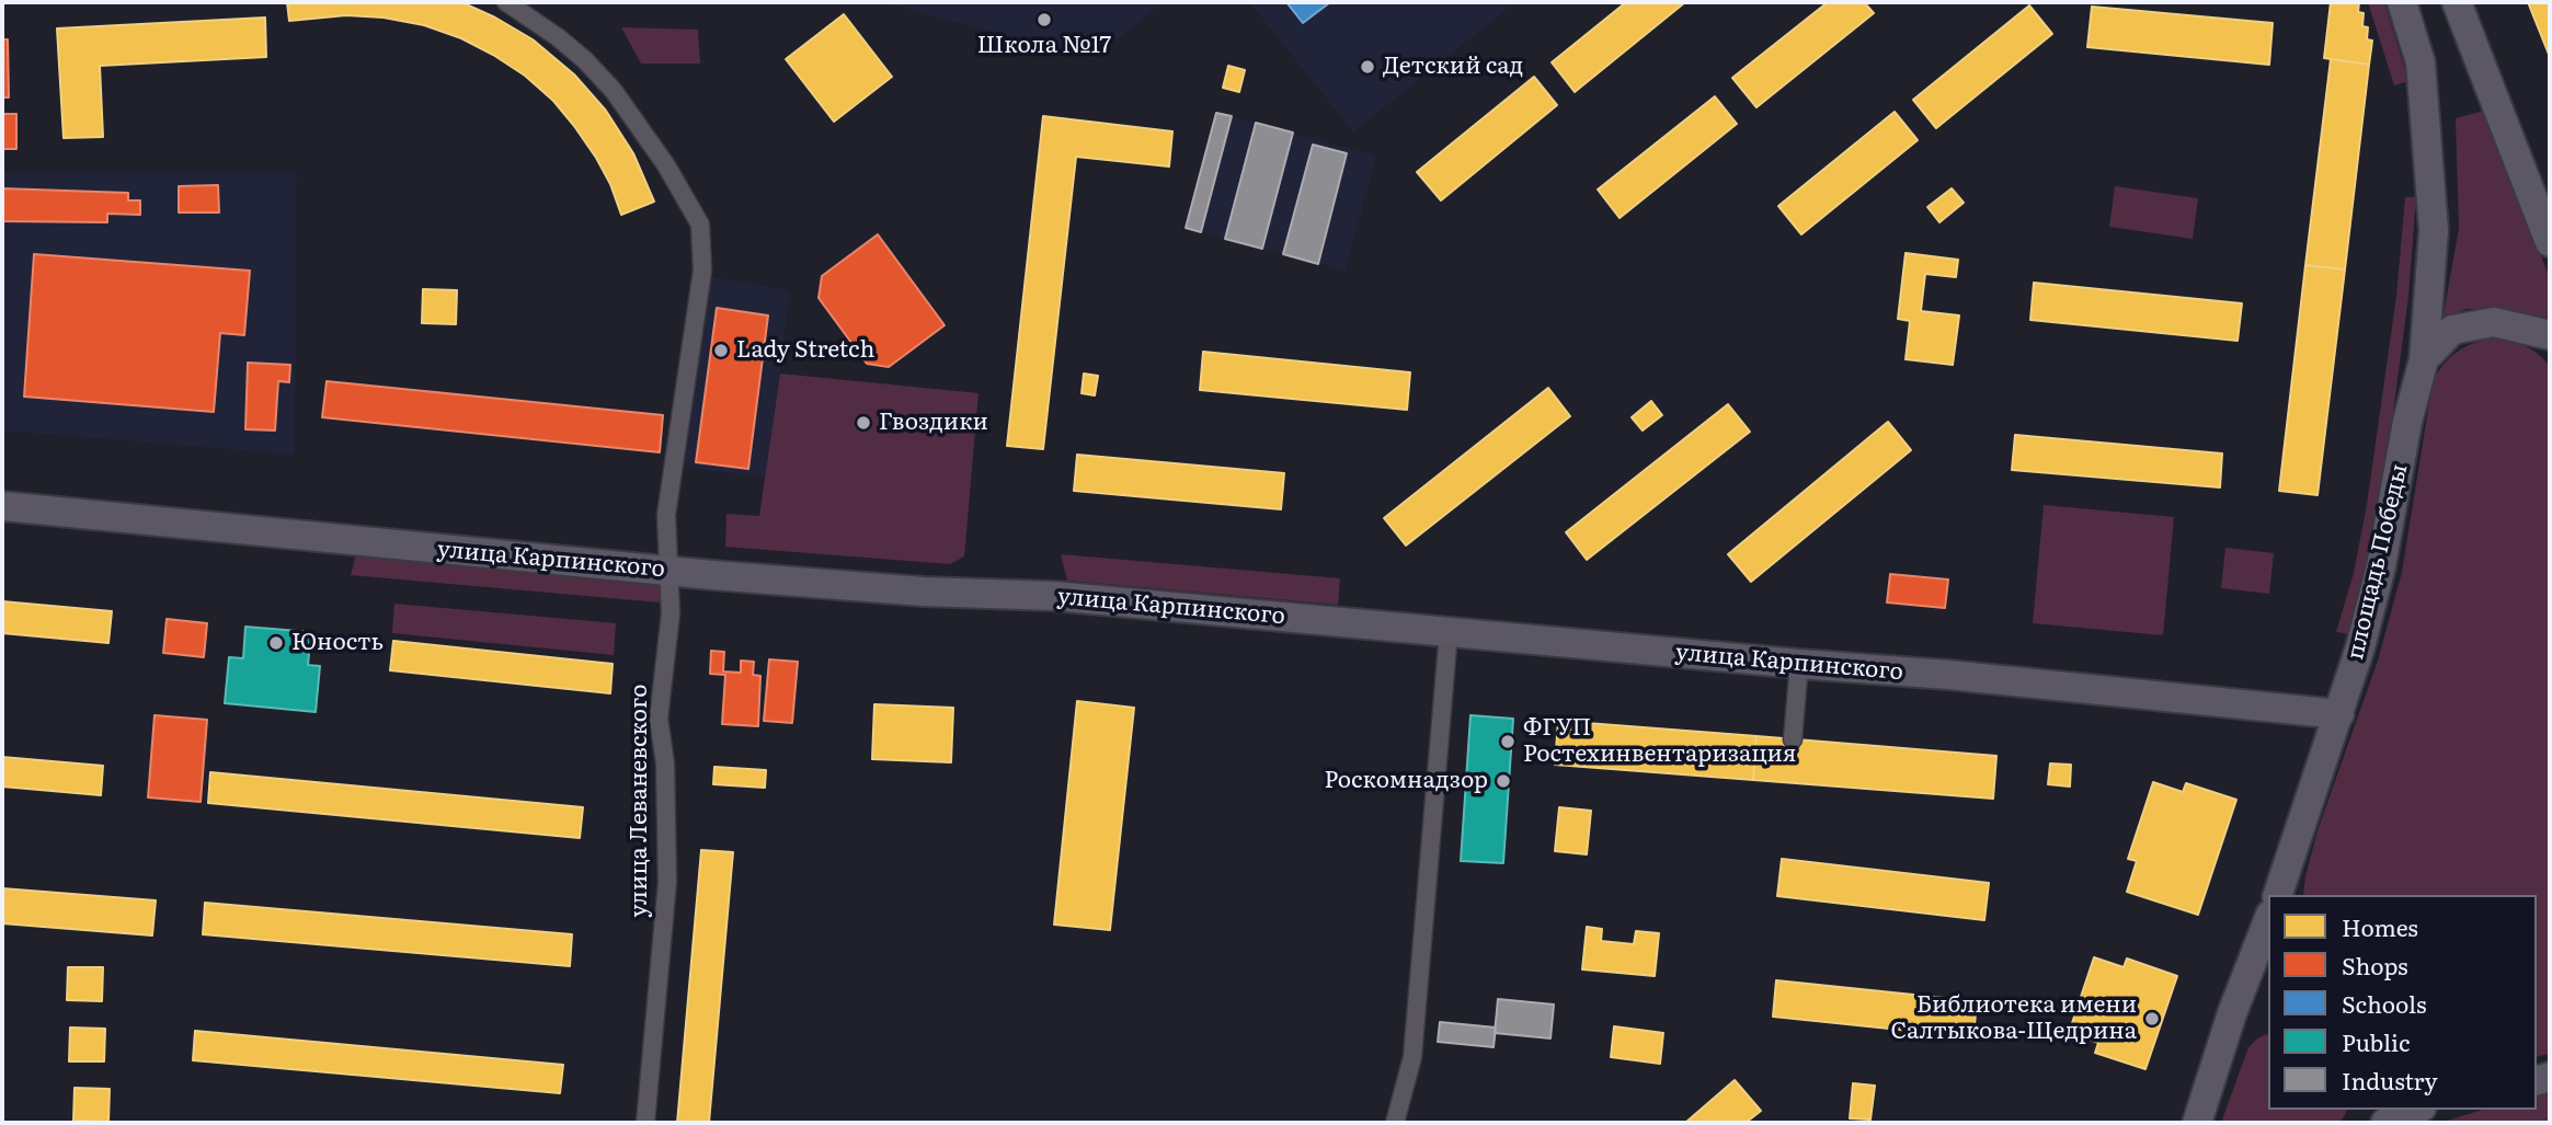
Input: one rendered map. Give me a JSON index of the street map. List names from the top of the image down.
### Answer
{
  "streets": {
    "main road": ["улица Карпинского", "площадь Победы"],
    "street": ["улица Леваневского"]
  },
  "crossings": [
    ["улица Карпинского", "площадь Победы"],
    ["улица Карпинского", "улица Леваневского"]
  ],
  "places": [
    "Школа №17",
    "Детский сад",
    "Lady Stretch",
    "Гвоздики",
    "Юность",
    "ФГУП Ростехинвентаризация",
    "Роскомнадзор",
    "Библиотека имени Салтыкова-Щедрина"
  ],
  "legend": [
    "Homes",
    "Shops",
    "Schools",
    "Public",
    "Industry"
  ]
}
